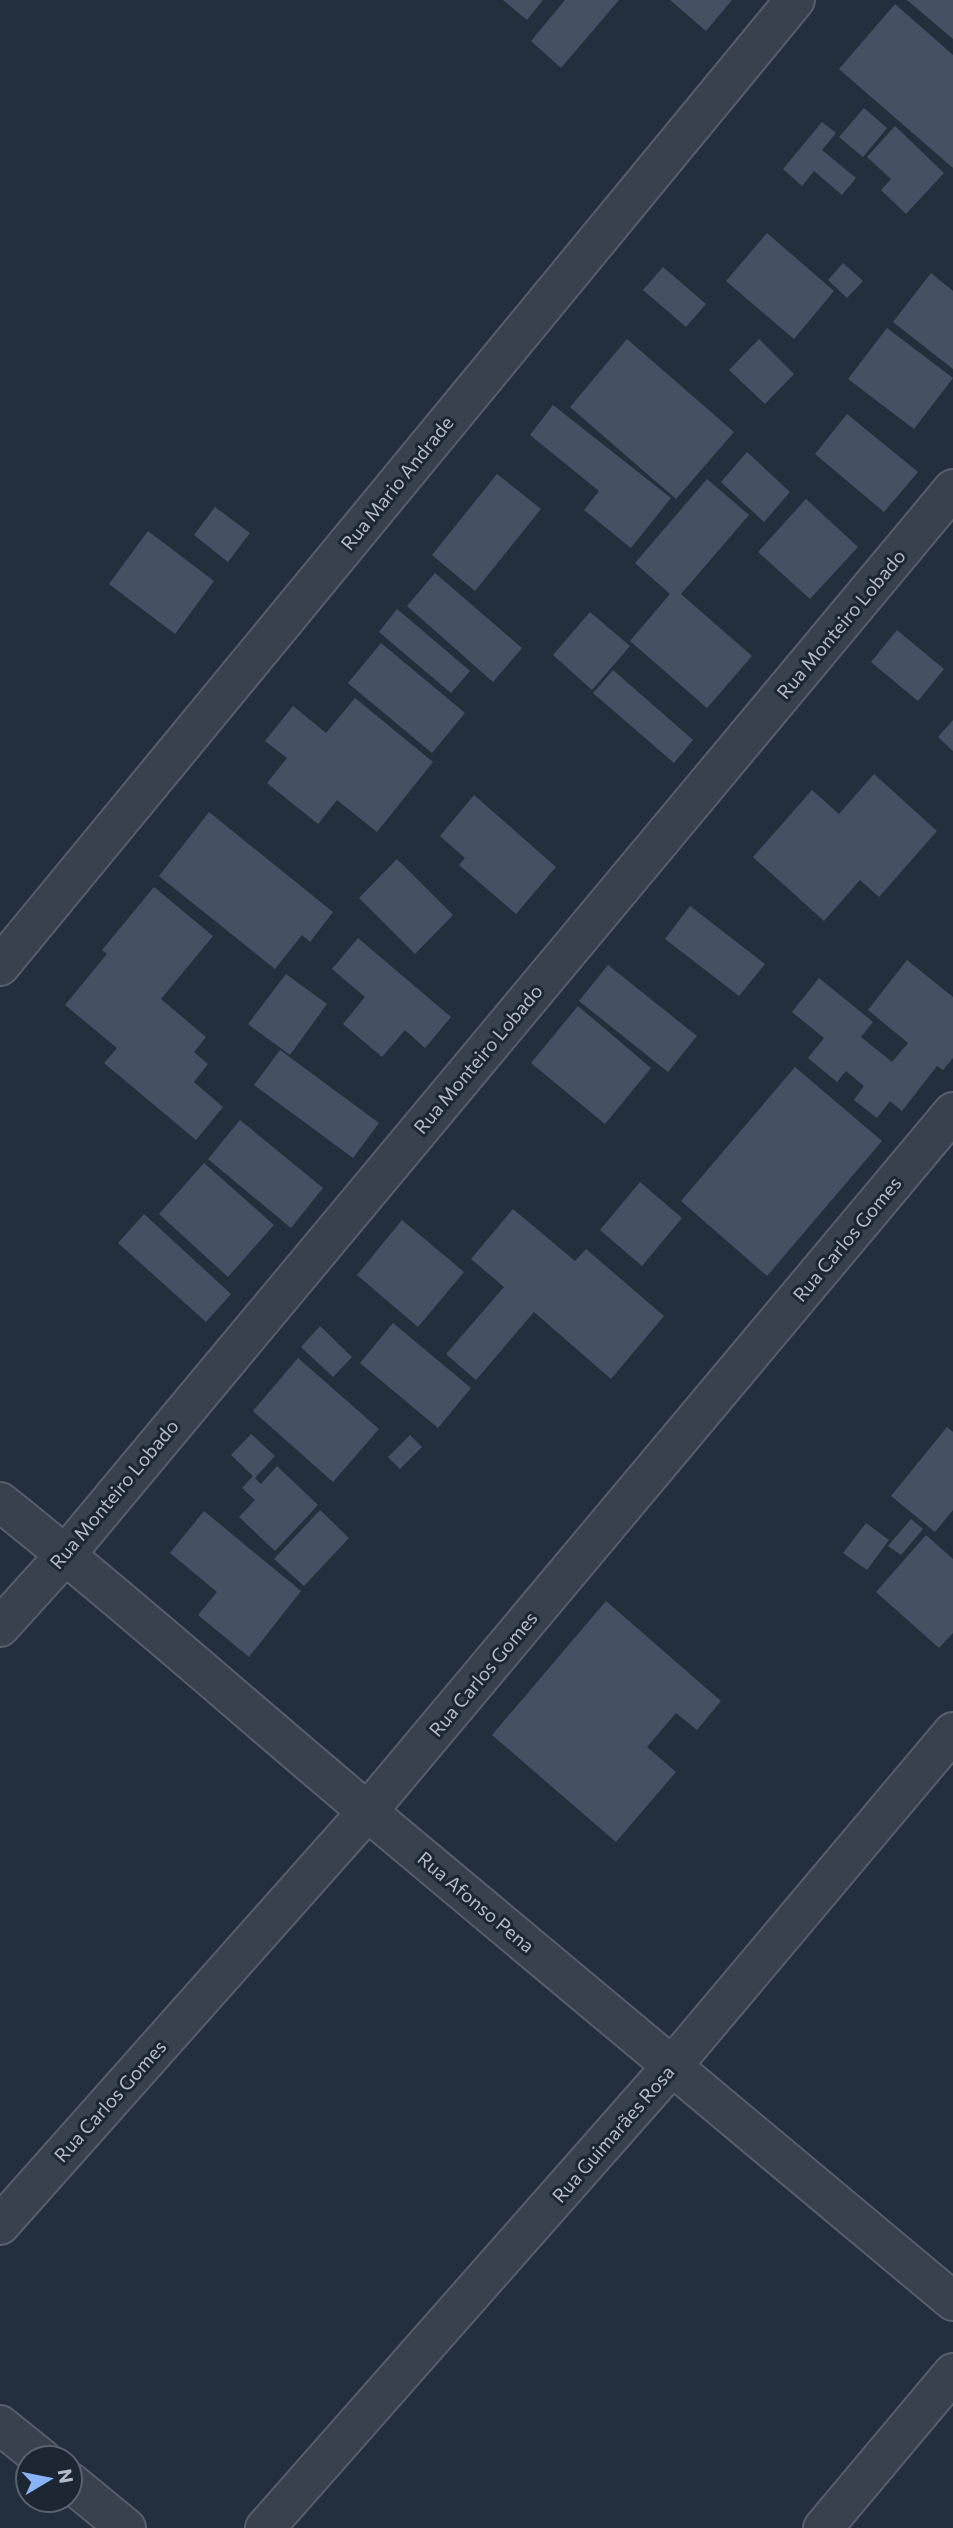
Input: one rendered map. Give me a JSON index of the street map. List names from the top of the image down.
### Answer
{
  "streets": {
    "street": [
      "Rua Mario Andrade",
      "Rua Monteiro Lobado",
      "Rua Carlos Gomes",
      "Rua Afonso Pena",
      "Rua Guimarães Rosa"
    ]
  },
  "crossings": [
    ["Rua Monteiro Lobado", "Rua Afonso Pena"],
    ["Rua Carlos Gomes", "Rua Afonso Pena"],
    ["Rua Afonso Pena", "Rua Guimarães Rosa"]
  ],
  "north": "right"
}
